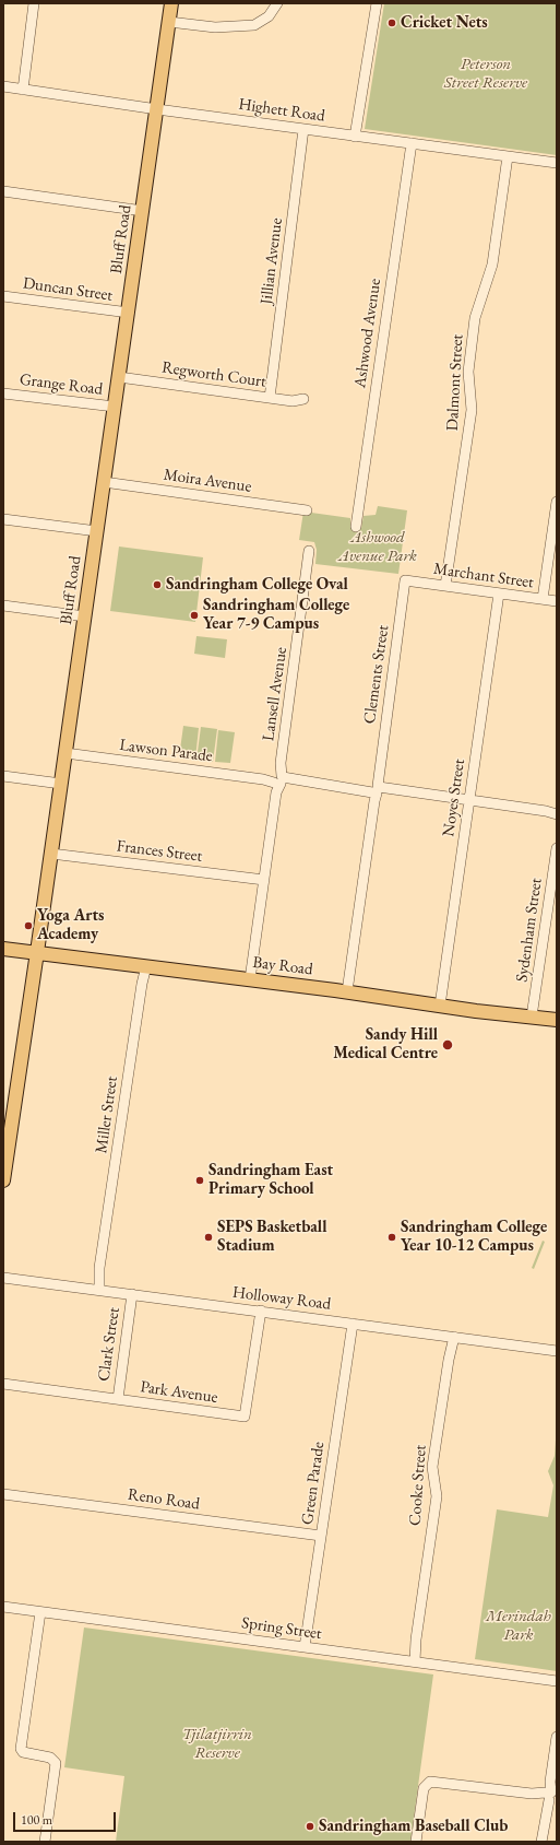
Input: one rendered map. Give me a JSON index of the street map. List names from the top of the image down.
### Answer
{
  "streets": {
    "main road": ["Bluff Road", "Bay Road"],
    "street": [
      "Highett Road",
      "Jillian Avenue",
      "Duncan Street",
      "Ashwood Avenue",
      "Regworth Court",
      "Dalmont Street",
      "Grange Road",
      "Moira Avenue",
      "Marchant Street",
      "Clements Street",
      "Lansell Avenue",
      "Lawson Parade",
      "Noyes Street",
      "Frances Street",
      "Sydenham Street",
      "Miller Street",
      "Holloway Road",
      "Clark Street",
      "Park Avenue",
      "Green Parade",
      "Cooke Street",
      "Reno Road",
      "Spring Street"
    ]
  },
  "crossings": [
    ["Highett Road", "Bluff Road"],
    ["Highett Road", "Jillian Avenue"],
    ["Highett Road", "Ashwood Avenue"],
    ["Highett Road", "Dalmont Street"],
    ["Bluff Road", "Duncan Street"],
    ["Bluff Road", "Regworth Court"],
    ["Bluff Road", "Grange Road"],
    ["Bluff Road", "Moira Avenue"],
    ["Bluff Road", "Lawson Parade"],
    ["Bluff Road", "Frances Street"],
    ["Bluff Road", "Bay Road"],
    ["Jillian Avenue", "Regworth Court"],
    ["Dalmont Street", "Marchant Street"],
    ["Marchant Street", "Clements Street"],
    ["Marchant Street", "Noyes Street"],
    ["Clements Street", "Lawson Parade"],
    ["Clements Street", "Bay Road"],
    ["Lansell Avenue", "Lawson Parade"],
    ["Lansell Avenue", "Frances Street"],
    ["Lansell Avenue", "Bay Road"],
    ["Lawson Parade", "Noyes Street"],
    ["Noyes Street", "Bay Road"],
    ["Sydenham Street", "Bay Road"],
    ["Bay Road", "Miller Street"],
    ["Miller Street", "Holloway Road"],
    ["Holloway Road", "Clark Street"],
    ["Holloway Road", "Park Avenue"],
    ["Holloway Road", "Green Parade"],
    ["Holloway Road", "Cooke Street"],
    ["Clark Street", "Park Avenue"],
    ["Green Parade", "Reno Road"],
    ["Green Parade", "Spring Street"],
    ["Cooke Street", "Spring Street"]
  ],
  "parks": [
    "Peterson Street Reserve",
    "Ashwood Avenue Park",
    "Merindah Park",
    "Tjilatjirrin Reserve"
  ],
  "places": [
    "Cricket Nets",
    "Sandringham College Oval",
    "Sandringham College Year 7-9 Campus",
    "Yoga Arts Academy",
    "Sandy Hill Medical Centre",
    "Sandringham East Primary School",
    "SEPS Basketball Stadium",
    "Sandringham College Year 10-12 Campus",
    "Sandringham Baseball Club"
  ],
  "scale_bar": "100 m"
}
